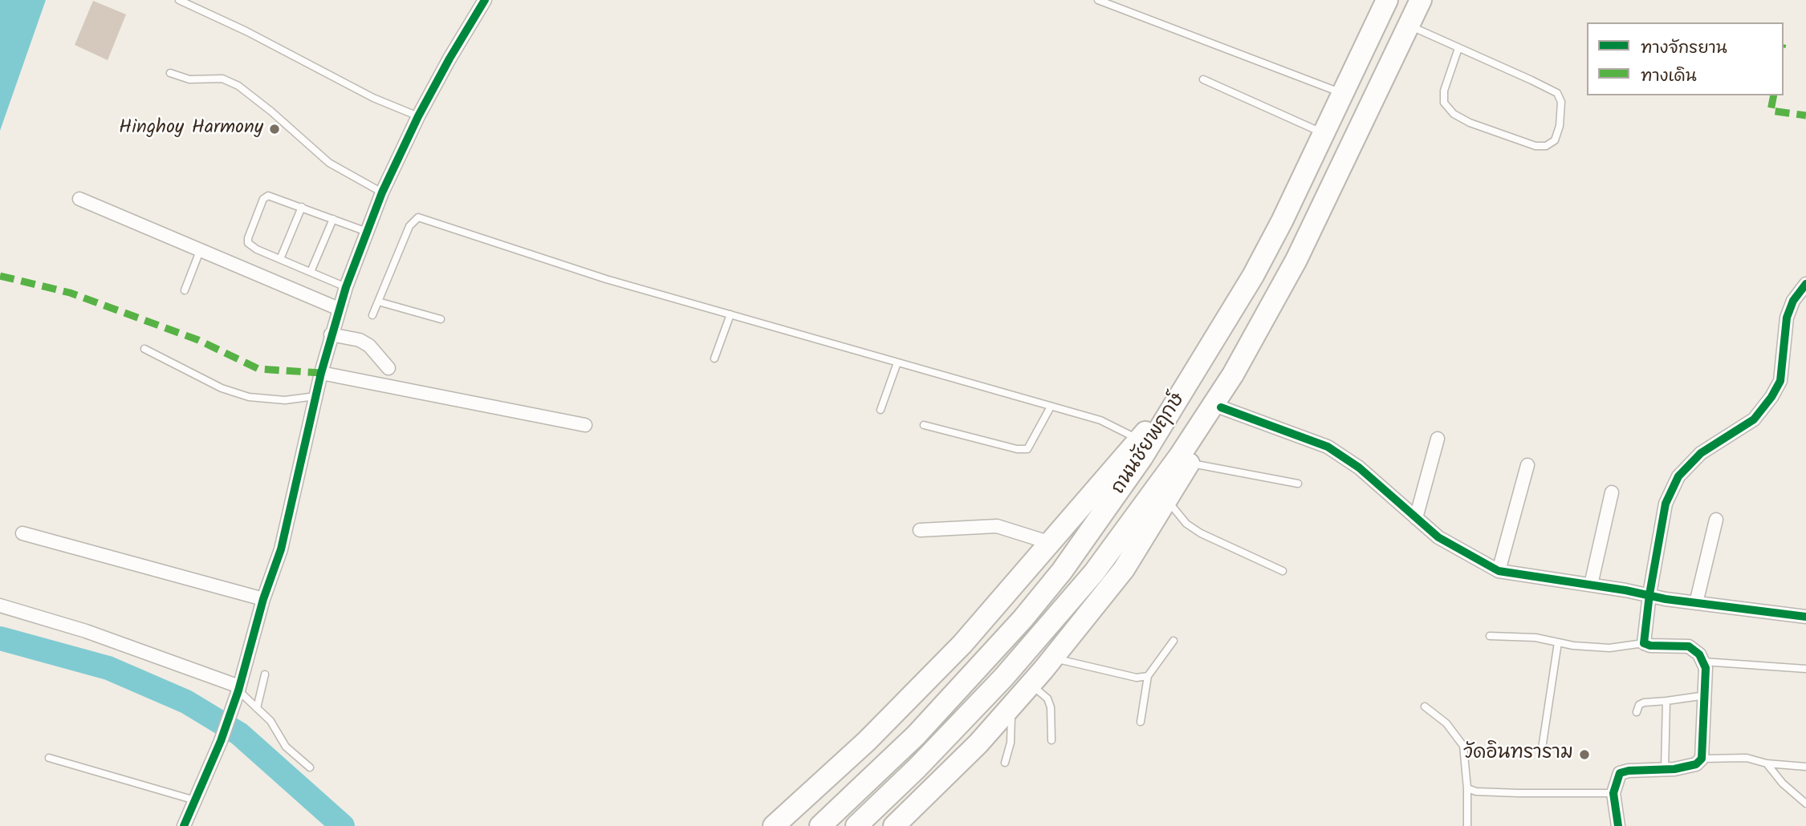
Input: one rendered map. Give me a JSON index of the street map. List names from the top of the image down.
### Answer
{
  "streets": {
    "main road": ["ถนนชัยพฤกษ์"]
  },
  "places": ["Hinghoy Harmony", "วัดอินทราราม"],
  "legend": ["ทางจักรยาน", "ทางเดิน"]
}
